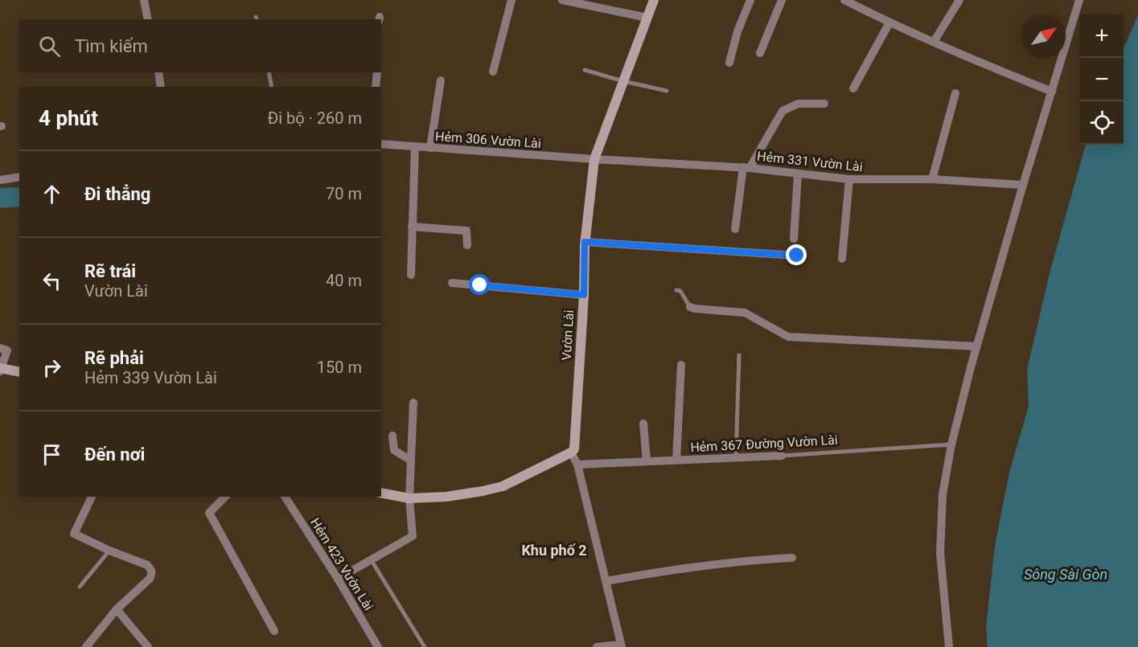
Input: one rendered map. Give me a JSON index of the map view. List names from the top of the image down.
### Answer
{
  "streets": {
    "main road": ["Vườn Lài"],
    "street": [
      "Hẻm 306 Vườn Lài",
      "Hẻm 331 Vườn Lài",
      "Hẻm 367 Đường Vườn Lài",
      "Hẻm 423 Vườn Lài"
    ]
  },
  "crossings": [
    ["Hẻm 306 Vườn Lài", "Hẻm 331 Vườn Lài"],
    ["Hẻm 306 Vườn Lài", "Vườn Lài"],
    ["Hẻm 331 Vườn Lài", "Vườn Lài"]
  ],
  "districts": ["Khu phố 2"],
  "water": ["Sông Sài Gòn"],
  "north": "top right",
  "page": {
    "map_buttons": ["+", "−"],
    "search": "Tìm kiếm",
    "heading": ["4 phút", "Đi bộ · 260 m"],
    "list": [
      ["Đi thẳng", "70 m"],
      ["Rẽ trái", "Vườn Lài", "40 m"],
      ["Rẽ phải", "Hẻm 339 Vườn Lài", "150 m"],
      "Đến nơi"
    ]
  }
}
